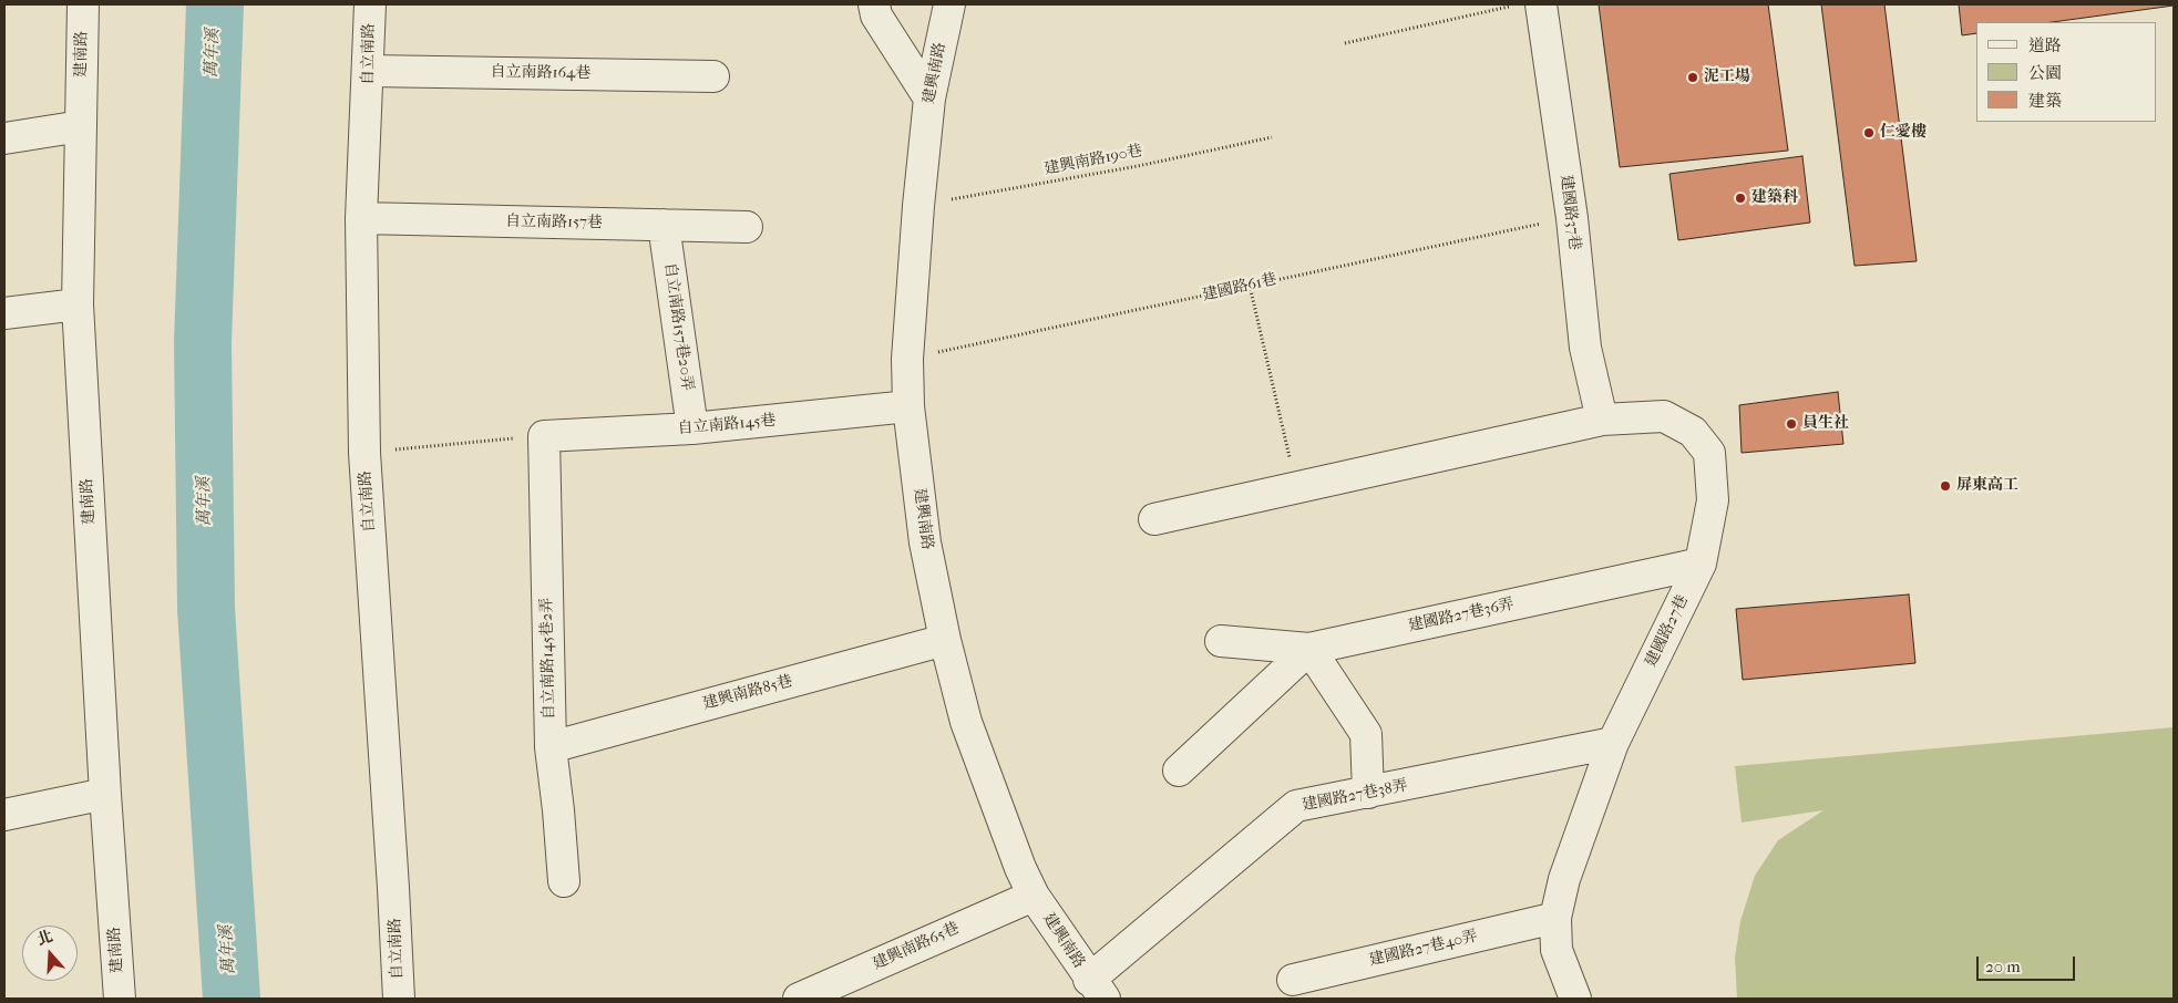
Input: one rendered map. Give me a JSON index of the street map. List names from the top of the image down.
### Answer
{
  "streets": {
    "street": [
      "建南路",
      "自立南路",
      "自立南路164巷",
      "建興南路",
      "建國路37巷",
      "自立南路157巷",
      "自立南路157巷20弄",
      "自立南路145巷",
      "建國路27巷36弄",
      "建國路27巷",
      "自立南路145巷2弄",
      "建興南路85巷",
      "建國路27巷38弄",
      "建興南路65巷",
      "建國路27巷40弄"
    ],
    "path": ["建興南路190巷", "建國路61巷"]
  },
  "crossings": [
    ["自立南路", "自立南路164巷"],
    ["自立南路", "自立南路157巷"],
    ["建興南路", "建興南路190巷"],
    ["建興南路", "建國路61巷"],
    ["建興南路", "自立南路145巷"],
    ["建興南路", "建興南路85巷"],
    ["建興南路", "建國路27巷38弄"],
    ["建興南路", "建興南路65巷"],
    ["建國路37巷", "建國路61巷"],
    ["建國路37巷", "建國路27巷"],
    ["自立南路157巷", "自立南路157巷20弄"],
    ["自立南路157巷20弄", "自立南路145巷"],
    ["自立南路145巷", "自立南路145巷2弄"],
    ["建國路27巷36弄", "建國路27巷"],
    ["建國路27巷", "建國路27巷38弄"],
    ["建國路27巷", "建國路27巷40弄"],
    ["自立南路145巷2弄", "建興南路85巷"]
  ],
  "water": ["萬年溪"],
  "places": [
    "泥工場",
    "仁愛樓",
    "建築科",
    "員生社",
    "屏東高工"
  ],
  "legend": ["道路", "公園", "建築"],
  "scale_bar": "20 m",
  "north": "top"
}
